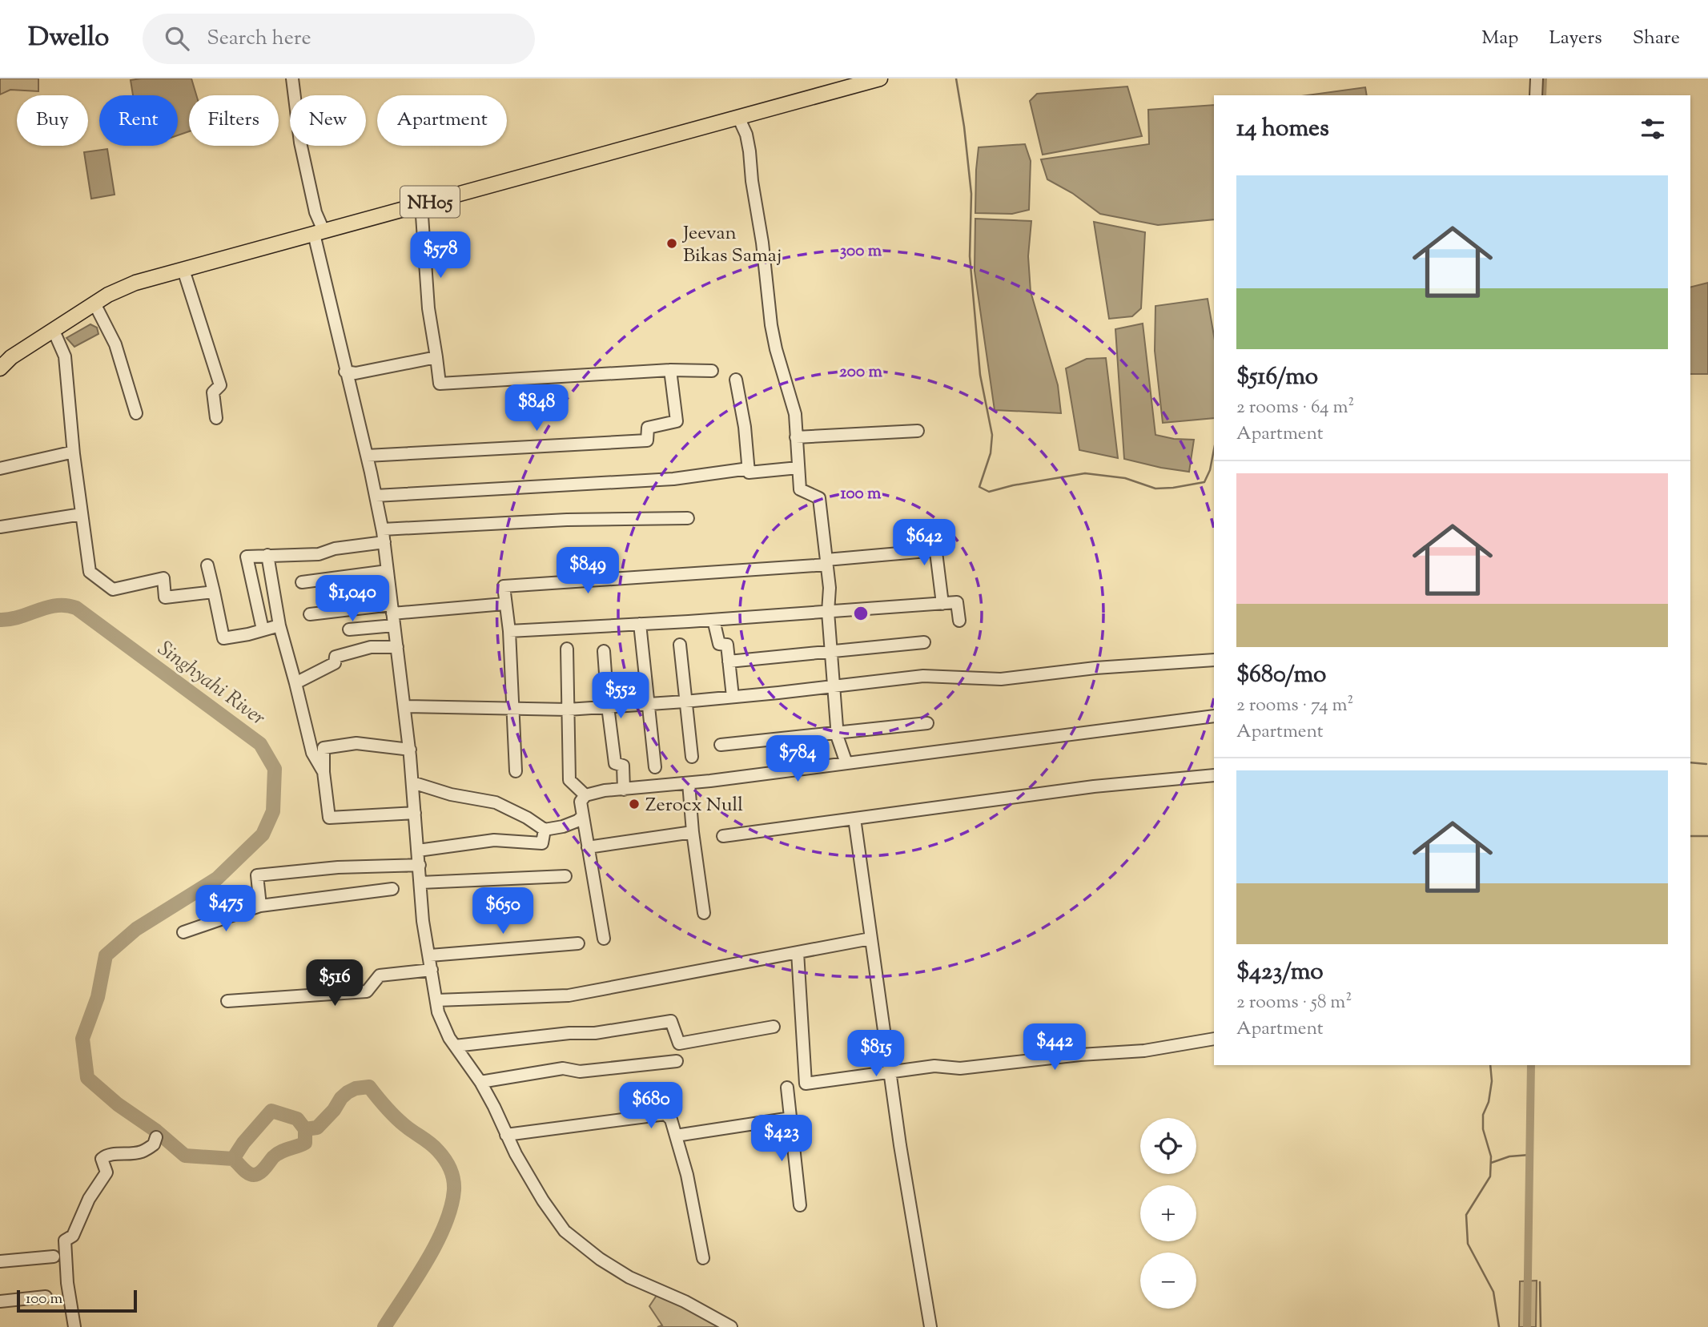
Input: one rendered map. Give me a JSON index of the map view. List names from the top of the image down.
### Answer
{
  "streets": {
    "main road": ["NH05"]
  },
  "water": ["Singhyahi River"],
  "places": ["Jeevan Bikas Samaj", "Zerocx Null"],
  "scale_bar": "100 m",
  "page": {
    "header": "Dwello",
    "search": "Search here",
    "nav": ["Map", "Layers", "Share"],
    "chip": [
      "Buy",
      "Rent",
      "Filters",
      "New",
      "Apartment"
    ],
    "heading": "14 homes",
    "list": [
      {
        "name": "$516/mo",
        "note": "2 rooms · 64 m² · Apartment"
      },
      {
        "name": "$680/mo",
        "note": "2 rooms · 74 m² · Apartment"
      },
      {
        "name": "$423/mo",
        "note": "2 rooms · 58 m² · Apartment"
      }
    ],
    "price": [
      "$578",
      "$848",
      "$642",
      "$849",
      "$1,040",
      "$552",
      "$784",
      "$475",
      "$650",
      "$516",
      "$442",
      "$815",
      "$680",
      "$423"
    ],
    "map_buttons": ["+", "−"],
    "scale": "100 m"
  },
  "rings": ["300 m", "200 m", "100 m"]
}
